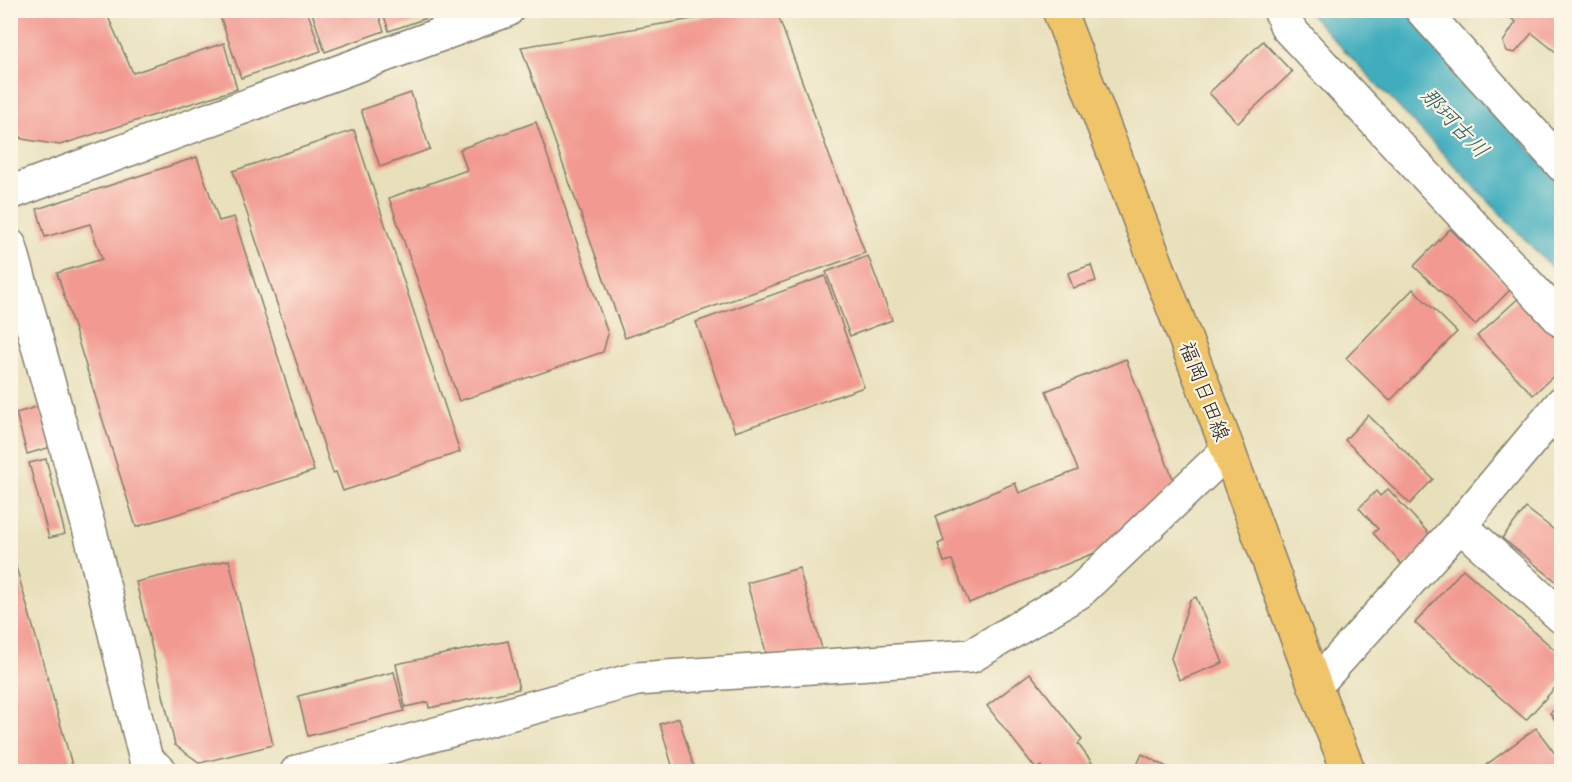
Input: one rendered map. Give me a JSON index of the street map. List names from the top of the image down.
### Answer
{
  "streets": {
    "main road": ["福岡日田線"]
  },
  "water": ["那珂古川"]
}
